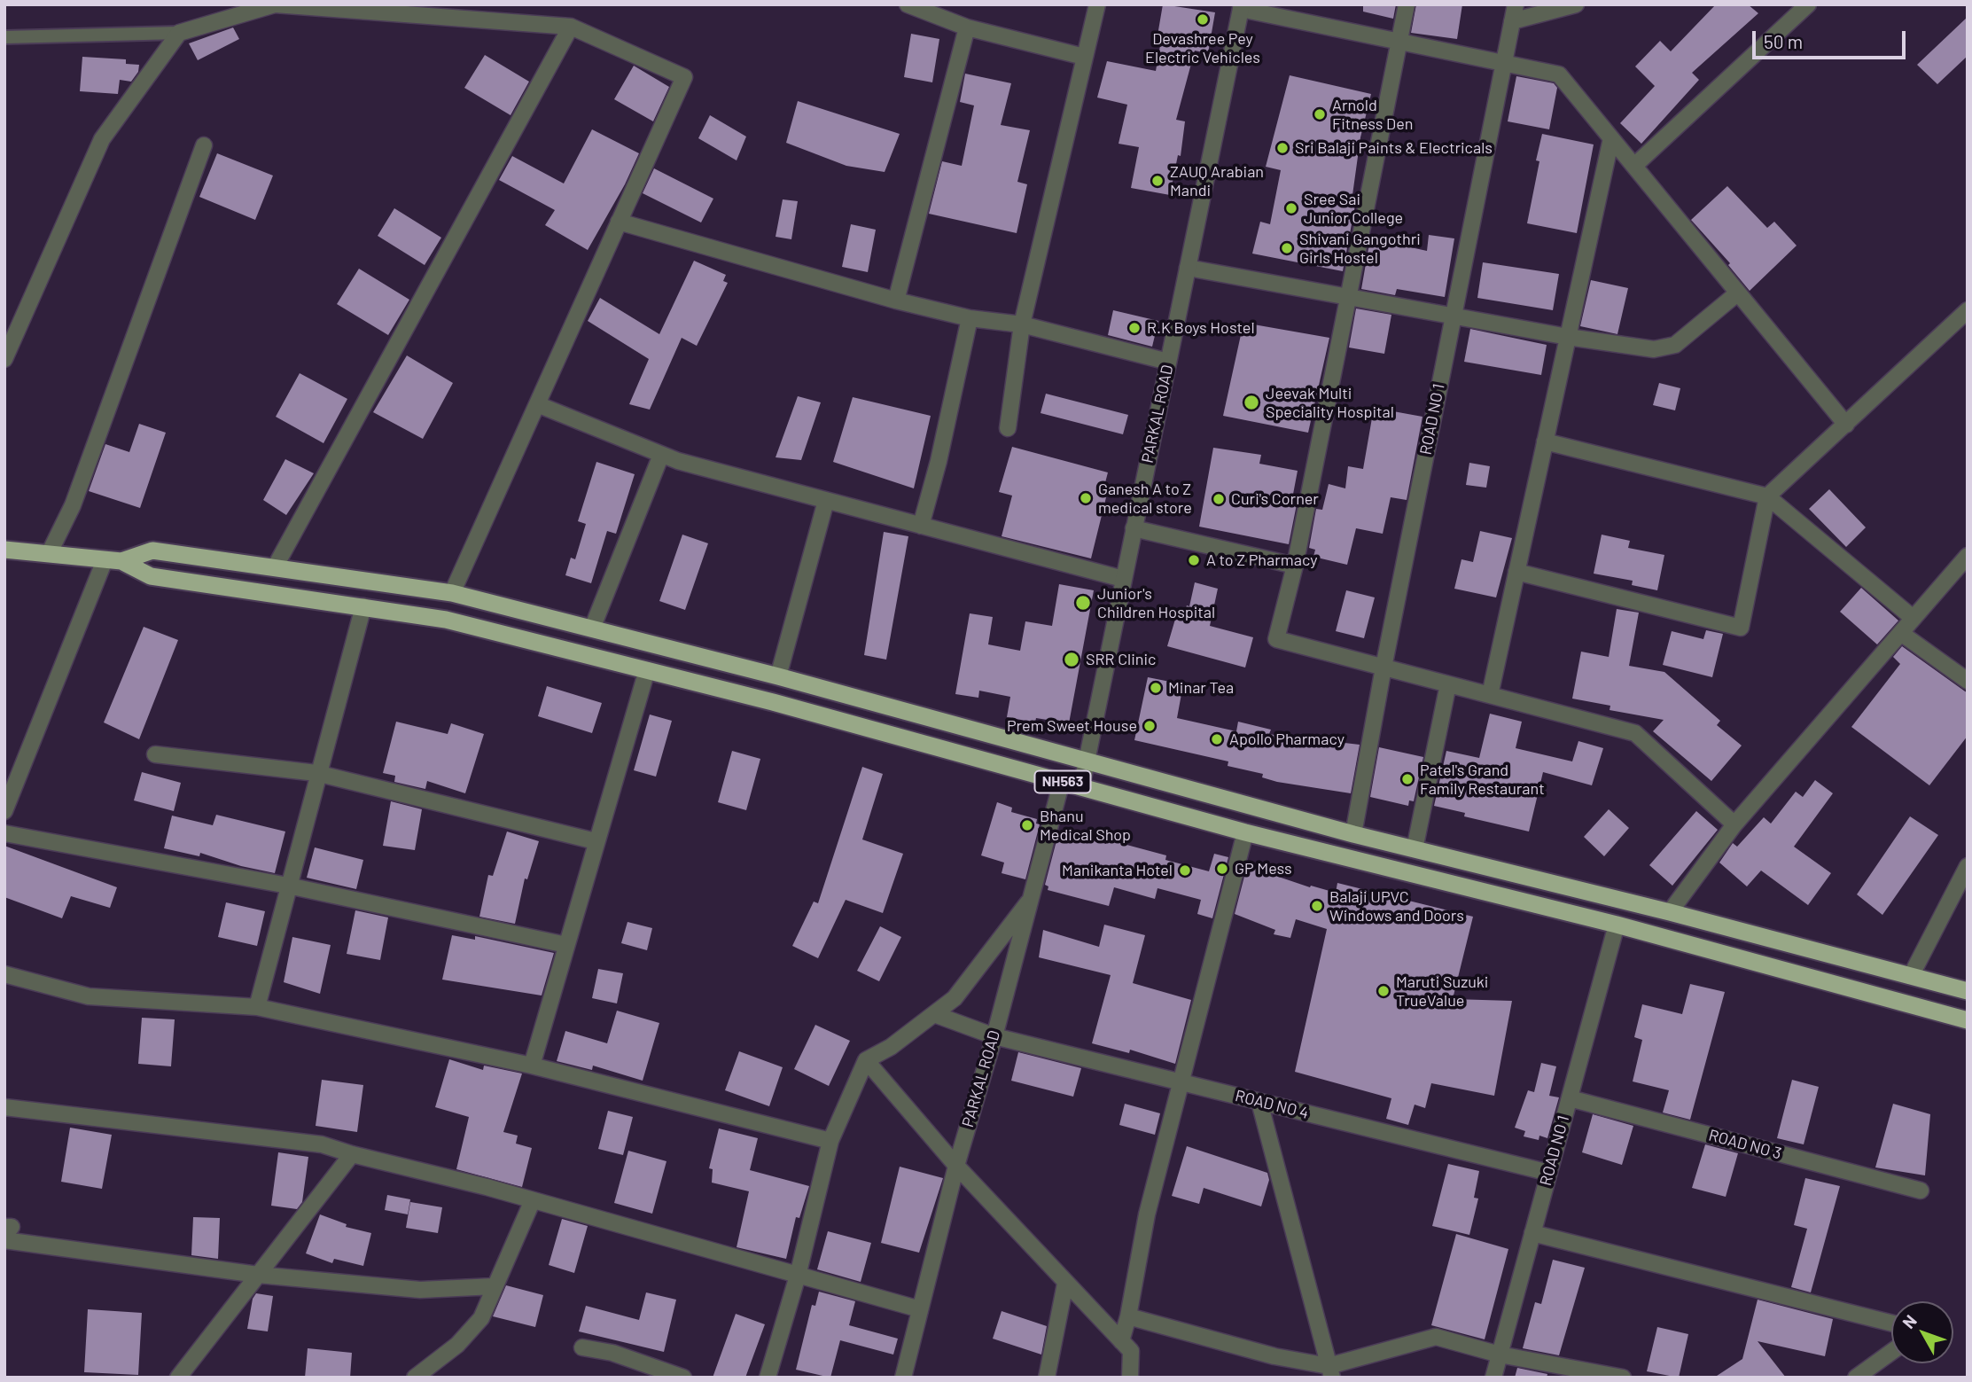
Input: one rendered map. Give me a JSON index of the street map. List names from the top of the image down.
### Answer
{
  "streets": {
    "highway": ["NH563"],
    "street": [
      "PARKAL ROAD",
      "ROAD NO 1",
      "ROAD NO 4",
      "ROAD NO 3"
    ]
  },
  "crossings": [
    ["PARKAL ROAD", "NH563"],
    ["PARKAL ROAD", "ROAD NO 4"],
    ["ROAD NO 1", "NH563"],
    ["ROAD NO 1", "ROAD NO 4"],
    ["ROAD NO 1", "ROAD NO 3"]
  ],
  "places": [
    "Devashree Pey Electric Vehicles",
    "Arnold Fitness Den",
    "Sri Balaji Paints & Electricals",
    "ZAUQ Arabian Mandi",
    "Sree Sai Junior College",
    "Shivani Gangothri Girls Hostel",
    "R.K Boys Hostel",
    "Jeevak Multi Speciality Hospital",
    "Ganesh A to Z medical store",
    "Curi's Corner",
    "A to Z Pharmacy",
    "Junior's Children Hospital",
    "SRR Clinic",
    "Minar Tea",
    "Prem Sweet House",
    "Apollo Pharmacy",
    "Patel's Grand Family Restaurant",
    "Bhanu Medical Shop",
    "GP Mess",
    "Manikanta Hotel",
    "Balaji UPVC Windows and Doors",
    "Maruti Suzuki TrueValue"
  ],
  "scale_bar": "50 m",
  "north": "top left"
}
